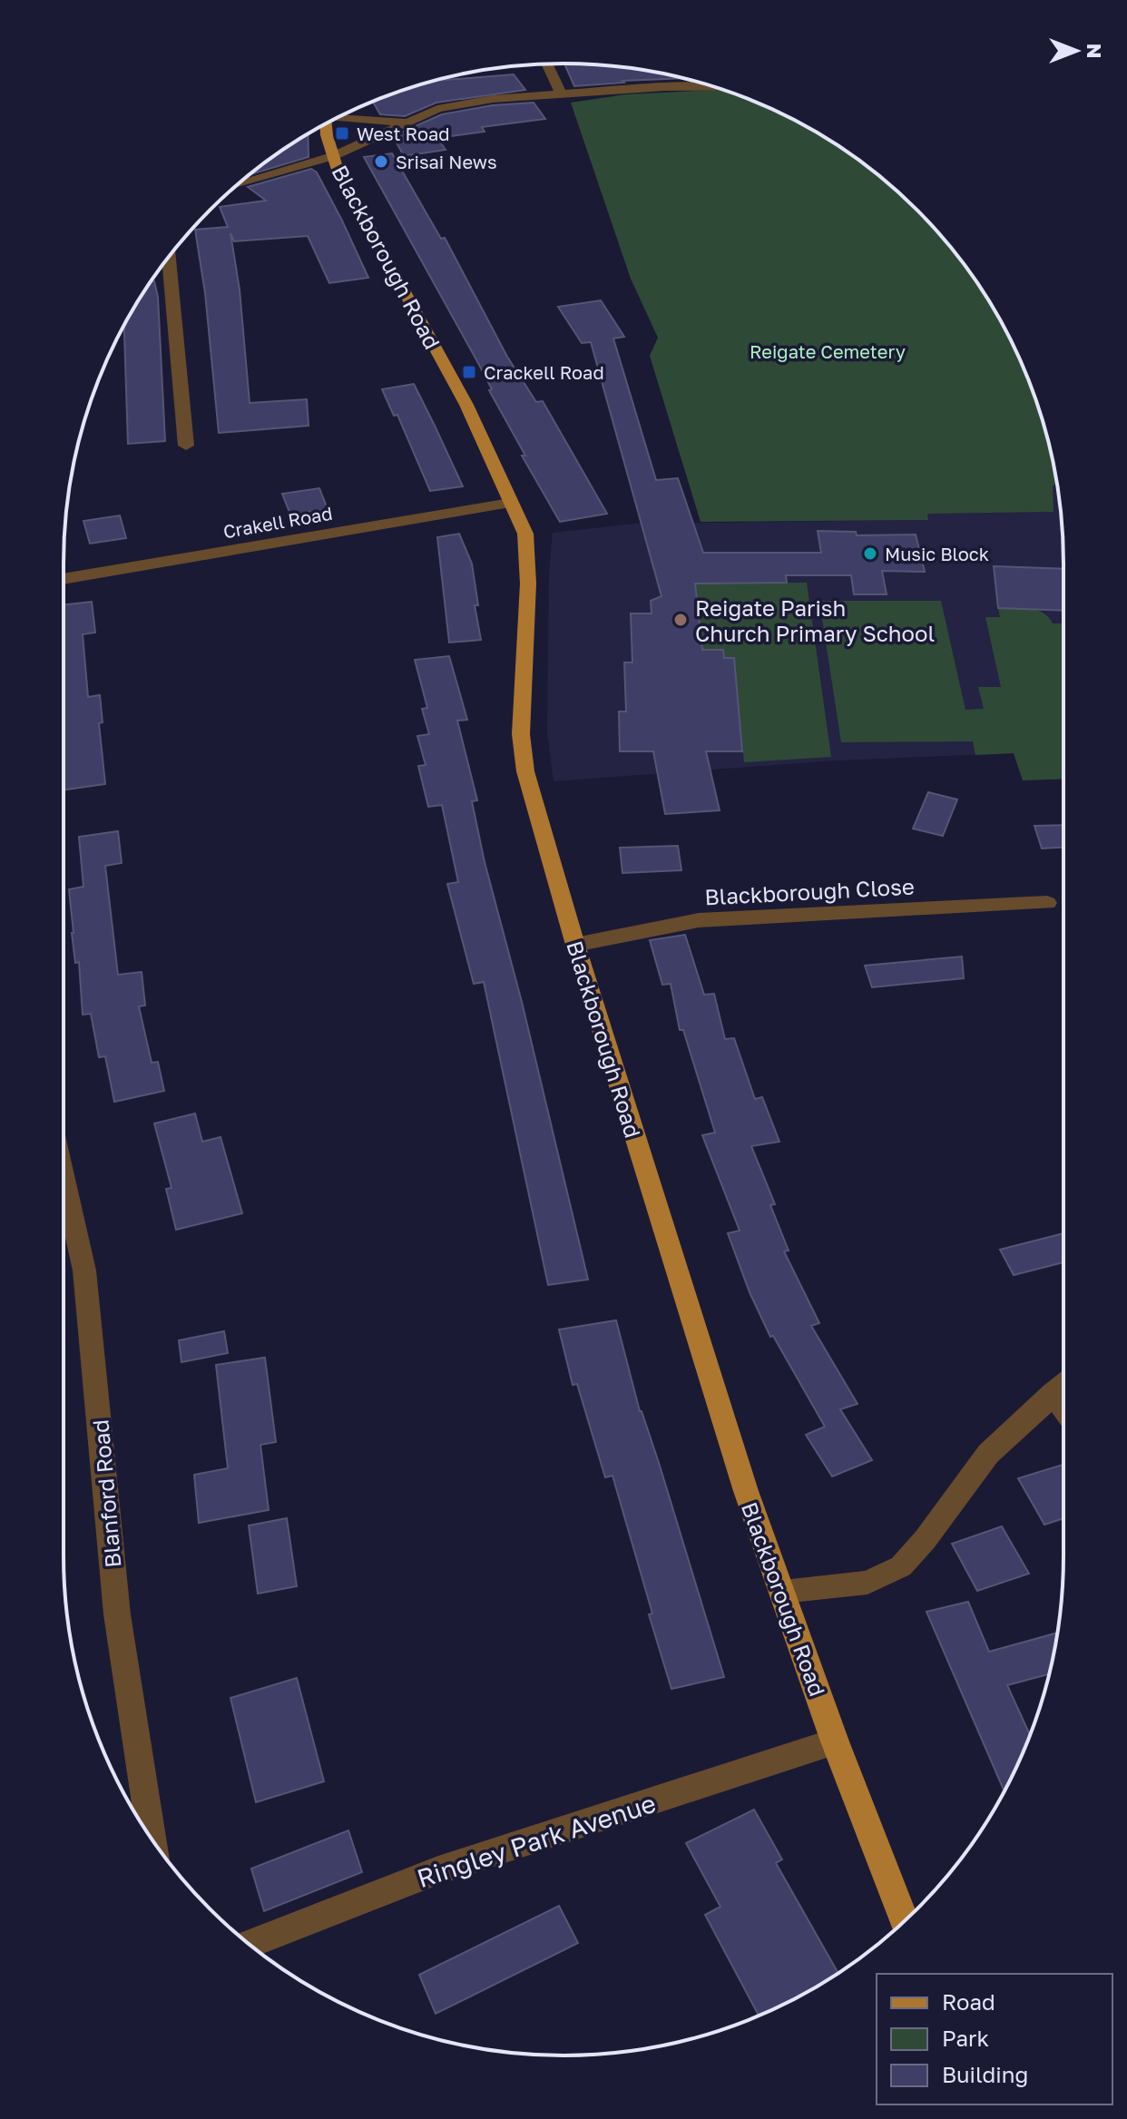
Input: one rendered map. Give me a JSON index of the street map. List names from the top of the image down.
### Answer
{
  "streets": {
    "main road": ["Blackborough Road"],
    "street": [
      "Crakell Road",
      "Blackborough Close",
      "Blanford Road",
      "Ringley Park Avenue"
    ]
  },
  "crossings": [
    ["Blackborough Road", "Crakell Road"],
    ["Blackborough Road", "Blackborough Close"],
    ["Blackborough Road", "Ringley Park Avenue"]
  ],
  "parks": ["Reigate Cemetery"],
  "places": {
    "transit": ["West Road", "Crackell Road"],
    "other": ["Srisai News", "Music Block", "Reigate Parish Church Primary School"]
  },
  "legend": ["Road", "Park", "Building"],
  "north": "right"
}
